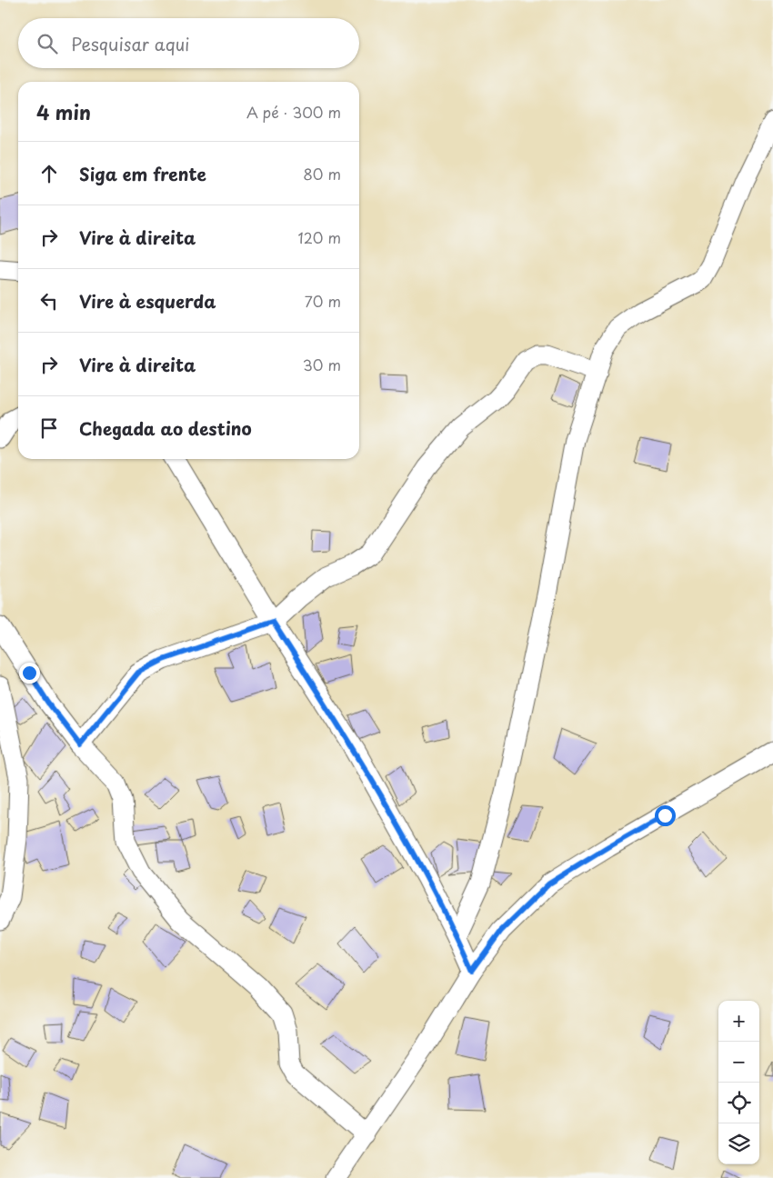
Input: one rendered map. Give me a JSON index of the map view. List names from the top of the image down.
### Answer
{
  "page": {
    "search": "Pesquisar aqui",
    "heading": ["4 min", "A pé · 300 m"],
    "list": [
      ["Siga em frente", "80 m"],
      ["Vire à direita", "120 m"],
      ["Vire à esquerda", "70 m"],
      ["Vire à direita", "30 m"],
      "Chegada ao destino"
    ],
    "map_buttons": ["+", "−"]
  }
}
